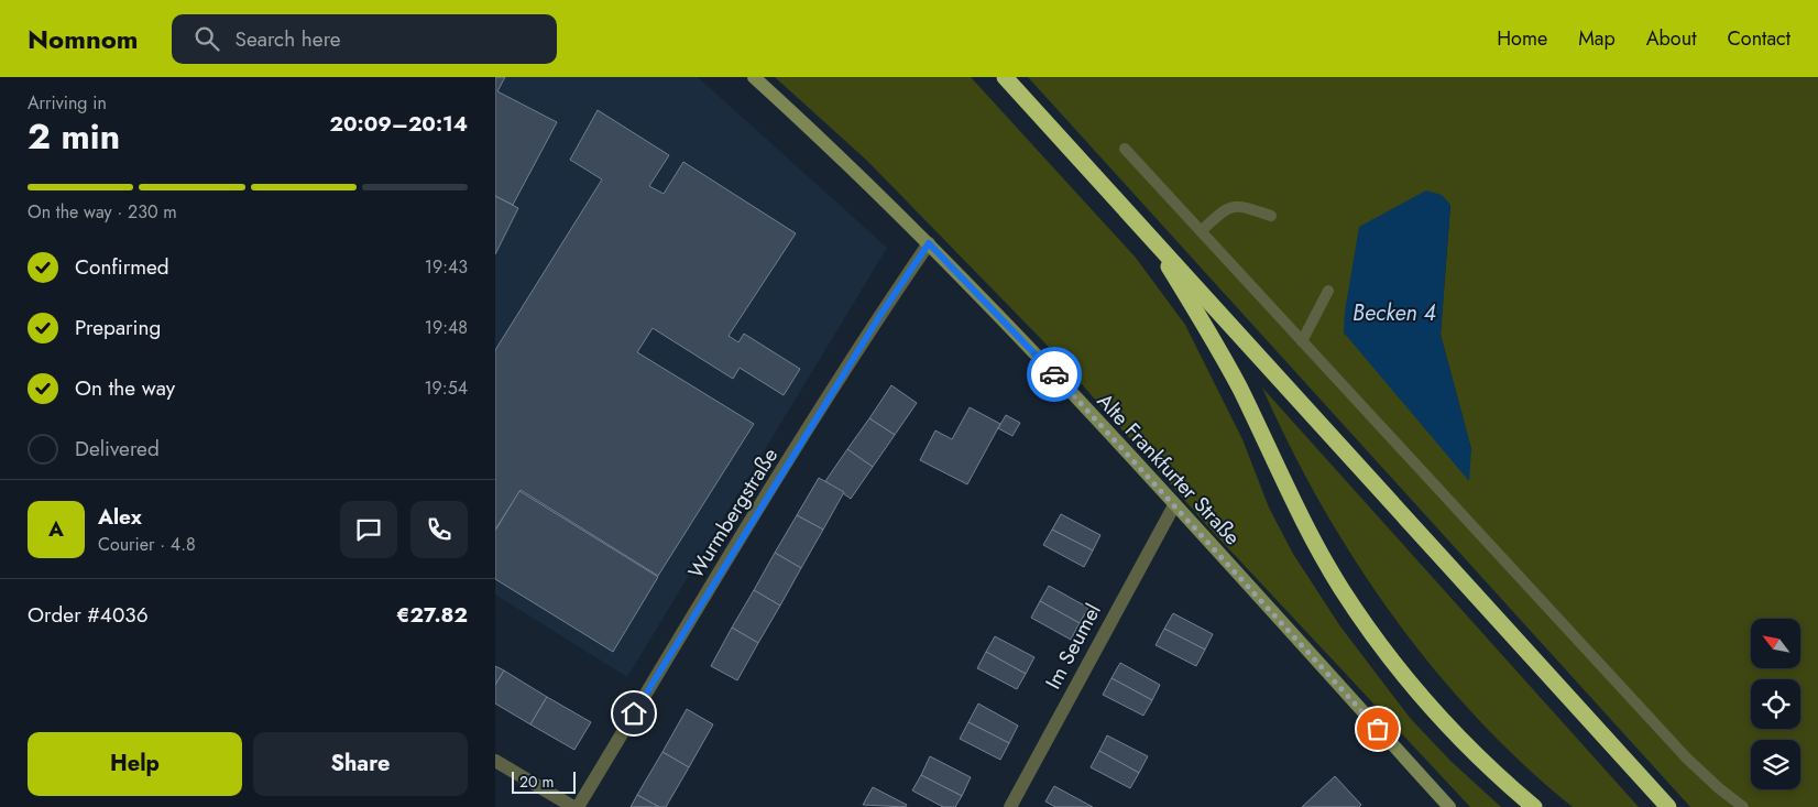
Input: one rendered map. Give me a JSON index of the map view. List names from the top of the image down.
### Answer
{
  "streets": {
    "street": ["Alte Frankfurter Straße", "Wurmbergstraße", "Im Seumel"]
  },
  "crossings": [
    ["Alte Frankfurter Straße", "Wurmbergstraße"],
    ["Alte Frankfurter Straße", "Im Seumel"]
  ],
  "water": ["Becken 4"],
  "scale_bar": "20 m",
  "north": "top left",
  "page": {
    "header": "Nomnom",
    "search": "Search here",
    "nav": [
      "Home",
      "Map",
      "About",
      "Contact"
    ],
    "heading": ["2 min", "Arriving in", "20:09–20:14"],
    "panel": [
      "Alex",
      "Courier · 4.8",
      "Order #4036",
      "€27.82"
    ],
    "bar": "On the way · 230 m",
    "list": [
      ["Confirmed", "19:43"],
      ["Preparing", "19:48"],
      ["On the way", "19:54"],
      "Delivered"
    ],
    "round": "A",
    "buttons": ["Help", "Share"],
    "scale": "20 m"
  }
}
